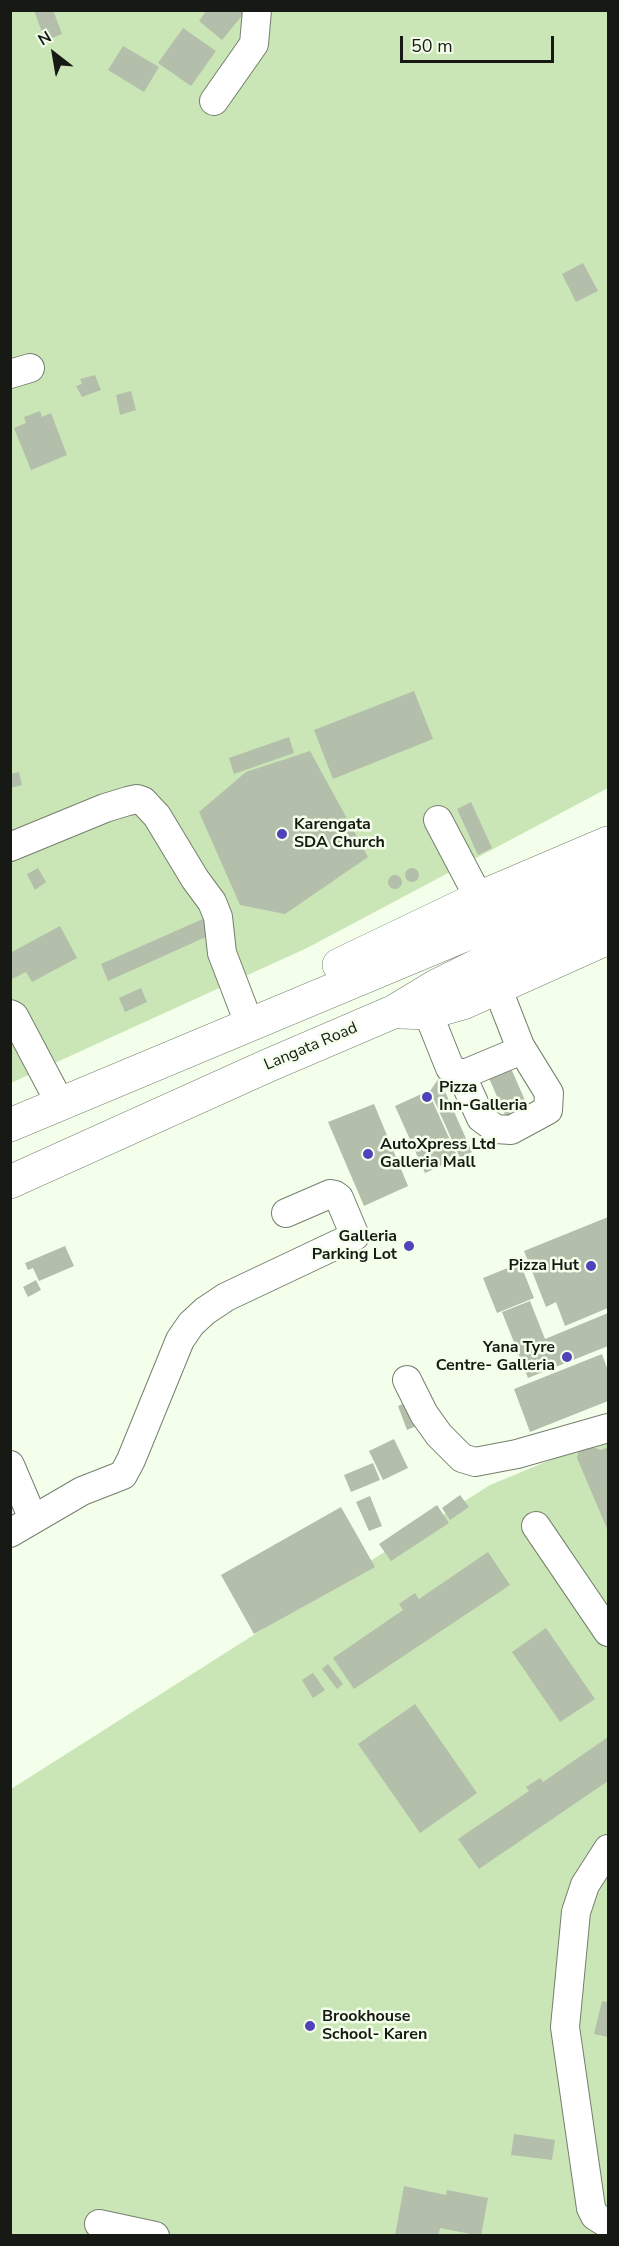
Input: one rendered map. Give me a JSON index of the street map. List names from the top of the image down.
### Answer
{
  "streets": {
    "main road": ["Langata Road"]
  },
  "places": [
    "Karengata SDA Church",
    "Pizza Inn-Galleria",
    "AutoXpress Ltd Galleria Mall",
    "Galleria Parking Lot",
    "Pizza Hut",
    "Yana Tyre Centre- Galleria",
    "Brookhouse School- Karen"
  ],
  "scale_bar": "50 m",
  "north": "top left"
}
